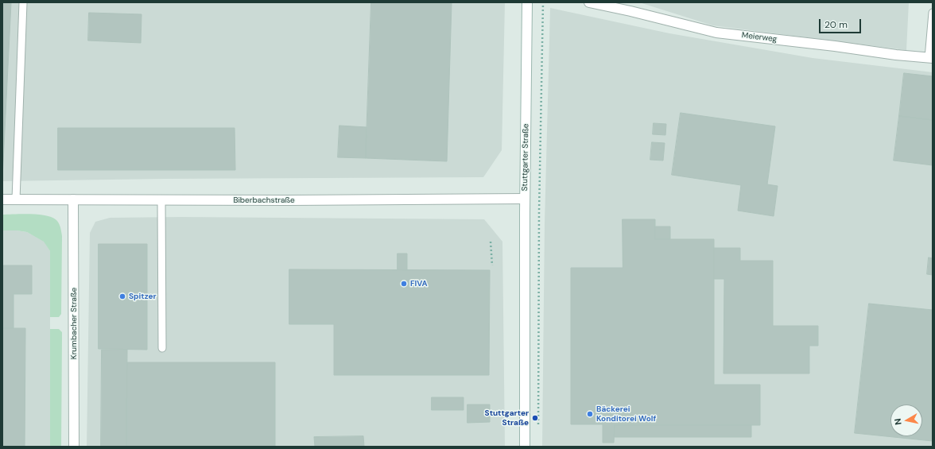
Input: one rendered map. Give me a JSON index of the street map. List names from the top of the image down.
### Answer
{
  "streets": {
    "street": [
      "Meierweg",
      "Stuttgarter Straße",
      "Biberbachstraße",
      "Krumbacher Straße"
    ]
  },
  "crossings": [
    ["Stuttgarter Straße", "Biberbachstraße"],
    ["Biberbachstraße", "Krumbacher Straße"]
  ],
  "places": [
    "FIVA",
    "Spitzer",
    "Bäckerei Konditorei Wolf",
    "Stuttgarter Straße"
  ],
  "scale_bar": "20 m",
  "north": "left"
}
